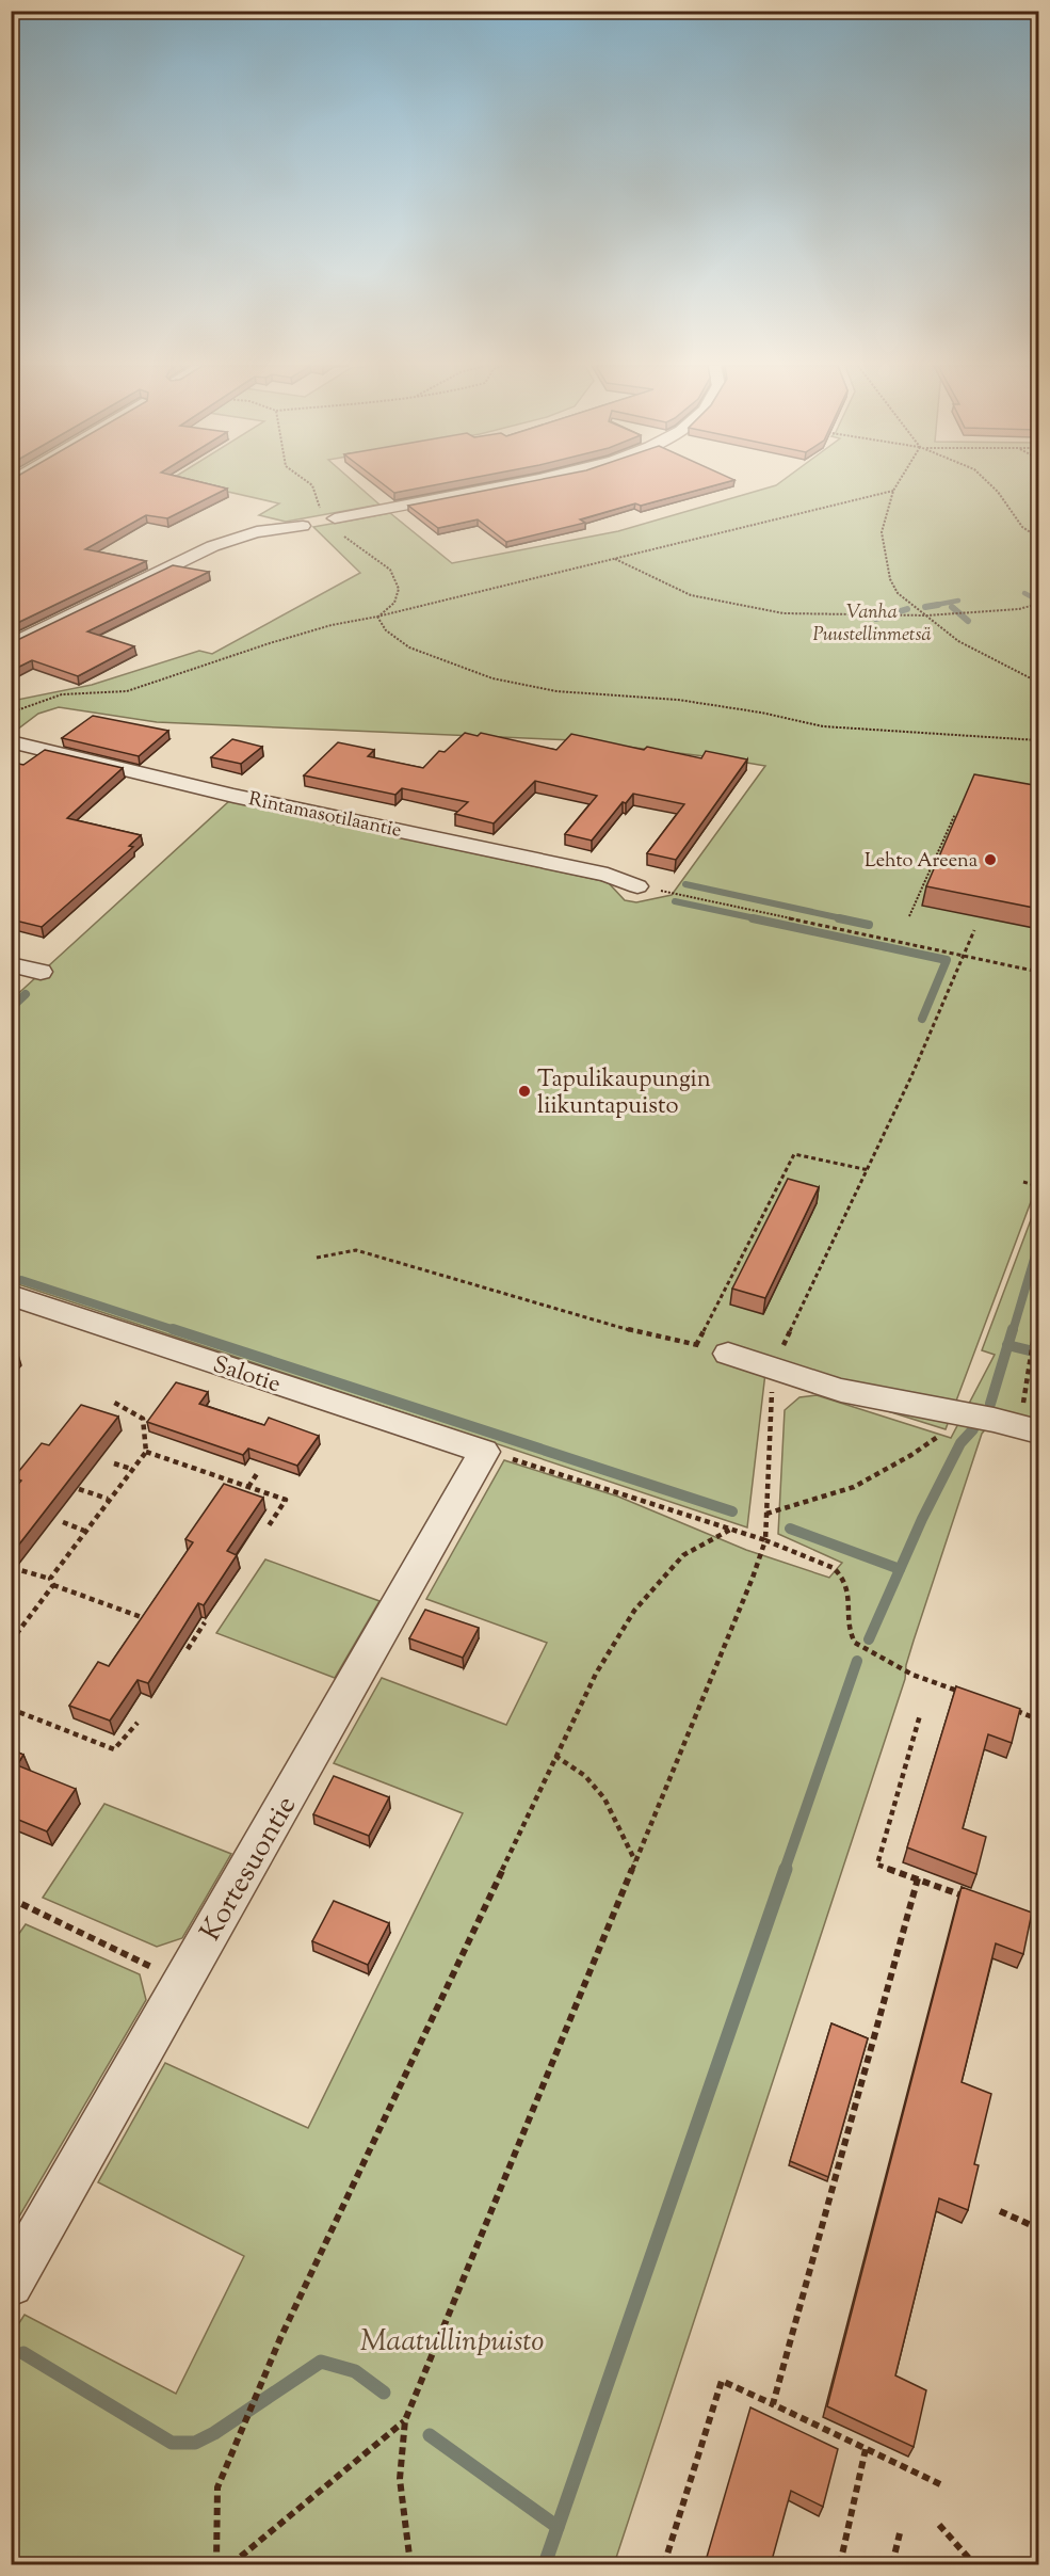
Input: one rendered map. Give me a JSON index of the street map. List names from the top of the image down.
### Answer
{
  "streets": {
    "street": ["Rintamasotilaantie", "Salotie", "Kortesuontie"]
  },
  "crossings": [
    ["Salotie", "Kortesuontie"]
  ],
  "parks": ["Vanha Puustellinmetsä", "Maatullinpuisto"],
  "places": ["Lehto Areena", "Tapulikaupungin liikuntapuisto"]
}
